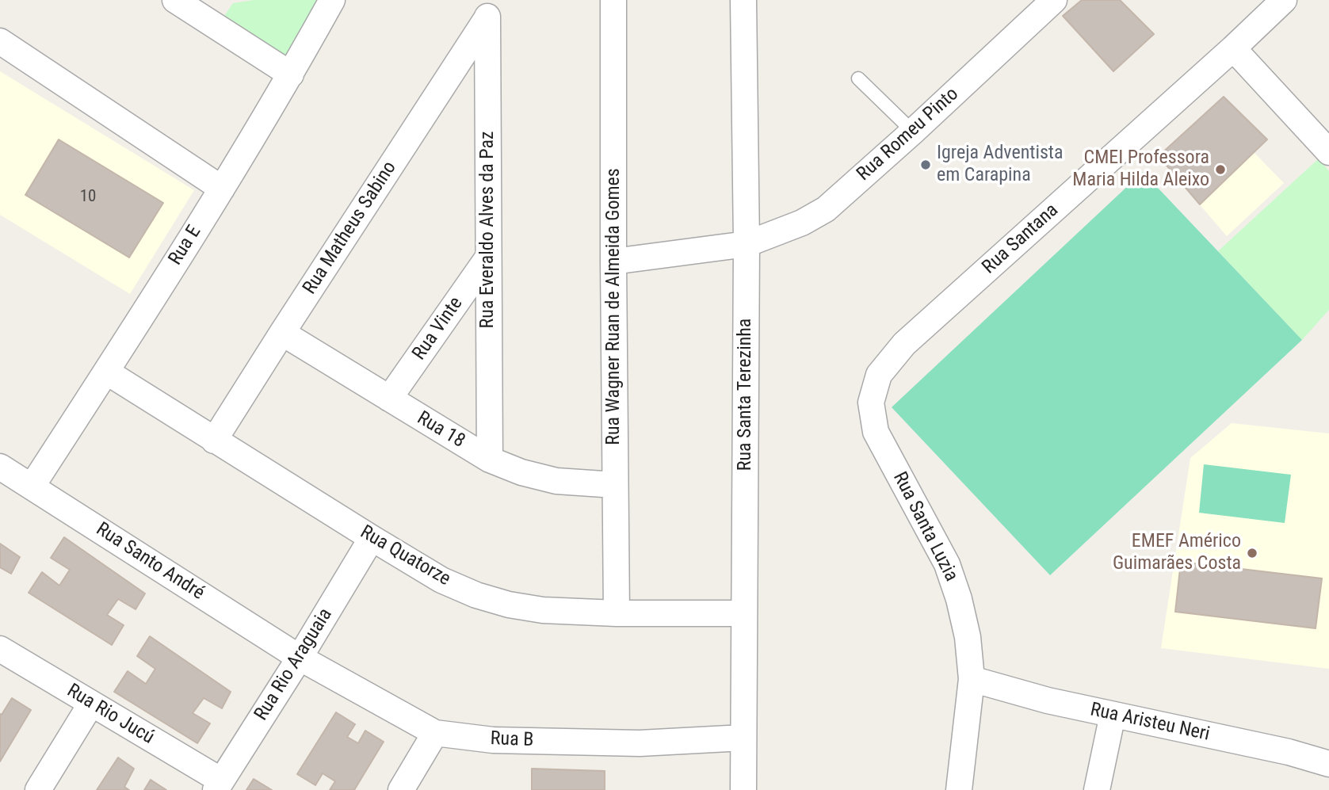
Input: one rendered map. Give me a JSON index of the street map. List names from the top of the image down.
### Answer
{
  "streets": {
    "street": [
      "Rua Romeu Pinto",
      "Rua Matheus Sabino",
      "Rua Everaldo Alves da Paz",
      "Rua Santana",
      "Rua E",
      "Rua Wagner Ruan de Almeida Gomes",
      "Rua Vinte",
      "Rua Santa Terezinha",
      "Rua 18",
      "Rua Santa Luzia",
      "Rua Quatorze",
      "Rua Santo André",
      "Rua Rio Araguaia",
      "Rua Rio Jucú",
      "Rua Aristeu Neri",
      "Rua B"
    ]
  },
  "crossings": [
    ["Rua Romeu Pinto", "Rua Wagner Ruan de Almeida Gomes"],
    ["Rua Romeu Pinto", "Rua Santa Terezinha"],
    ["Rua Matheus Sabino", "Rua Everaldo Alves da Paz"],
    ["Rua Matheus Sabino", "Rua 18"],
    ["Rua Matheus Sabino", "Rua Quatorze"],
    ["Rua Everaldo Alves da Paz", "Rua Vinte"],
    ["Rua Everaldo Alves da Paz", "Rua 18"],
    ["Rua Santana", "Rua Santa Luzia"],
    ["Rua E", "Rua Quatorze"],
    ["Rua E", "Rua Santo André"],
    ["Rua Wagner Ruan de Almeida Gomes", "Rua 18"],
    ["Rua Wagner Ruan de Almeida Gomes", "Rua Quatorze"],
    ["Rua Vinte", "Rua 18"],
    ["Rua Santa Terezinha", "Rua Quatorze"],
    ["Rua Santa Terezinha", "Rua B"],
    ["Rua Santa Luzia", "Rua Aristeu Neri"],
    ["Rua Quatorze", "Rua Rio Araguaia"],
    ["Rua Santo André", "Rua Rio Araguaia"],
    ["Rua Santo André", "Rua B"],
    ["Rua Rio Araguaia", "Rua Rio Jucú"],
    ["Rua Rio Araguaia", "Rua B"]
  ],
  "places": ["Igreja Adventista em Carapina", "CMEI Professora Maria Hilda Aleixo", "EMEF Américo Guimarães Costa"],
  "house_numbers": ["10"]
}
